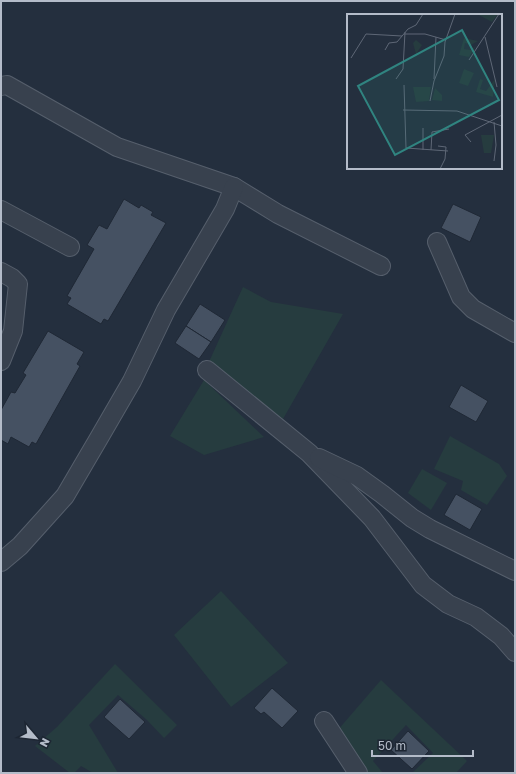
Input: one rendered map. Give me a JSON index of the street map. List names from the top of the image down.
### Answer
{
  "scale_bar": "50 m",
  "north": "bottom right"
}
